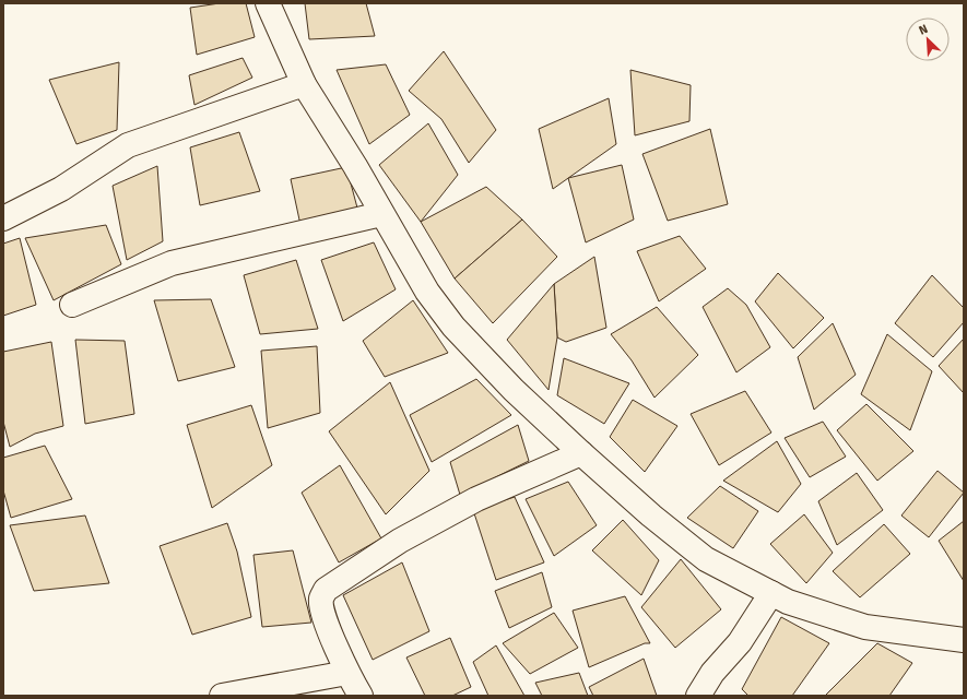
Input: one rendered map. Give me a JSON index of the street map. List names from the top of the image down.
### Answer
{
  "north": "top left"
}
